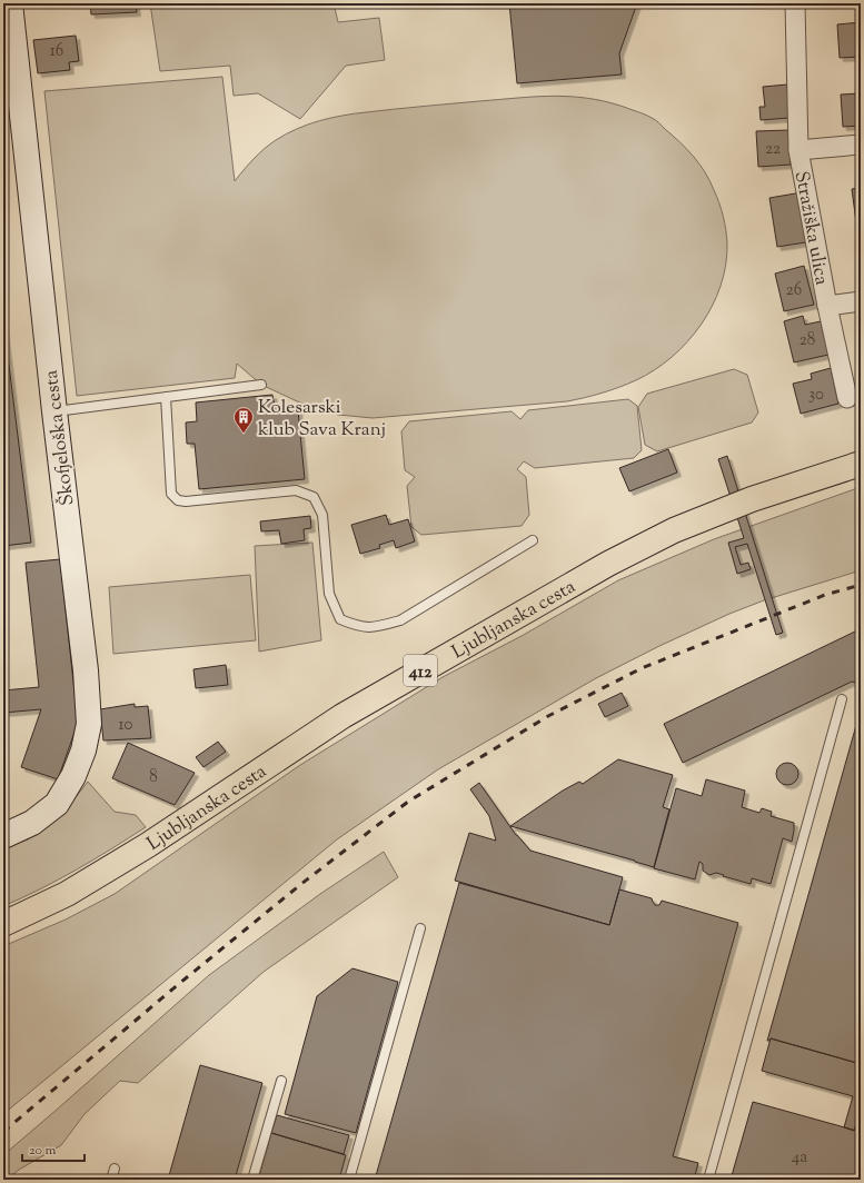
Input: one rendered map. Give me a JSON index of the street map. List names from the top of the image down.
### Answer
{
  "streets": {
    "main road": ["Ljubljanska cesta", "412"],
    "street": ["Stražiška ulica", "Škofjeloška cesta"]
  },
  "places": {
    "building": ["Kolesarski klub Sava Kranj"]
  },
  "house_numbers": [
    "16",
    "22",
    "26",
    "28",
    "30",
    "10",
    "8",
    "4a"
  ],
  "scale_bar": "20 m"
}
